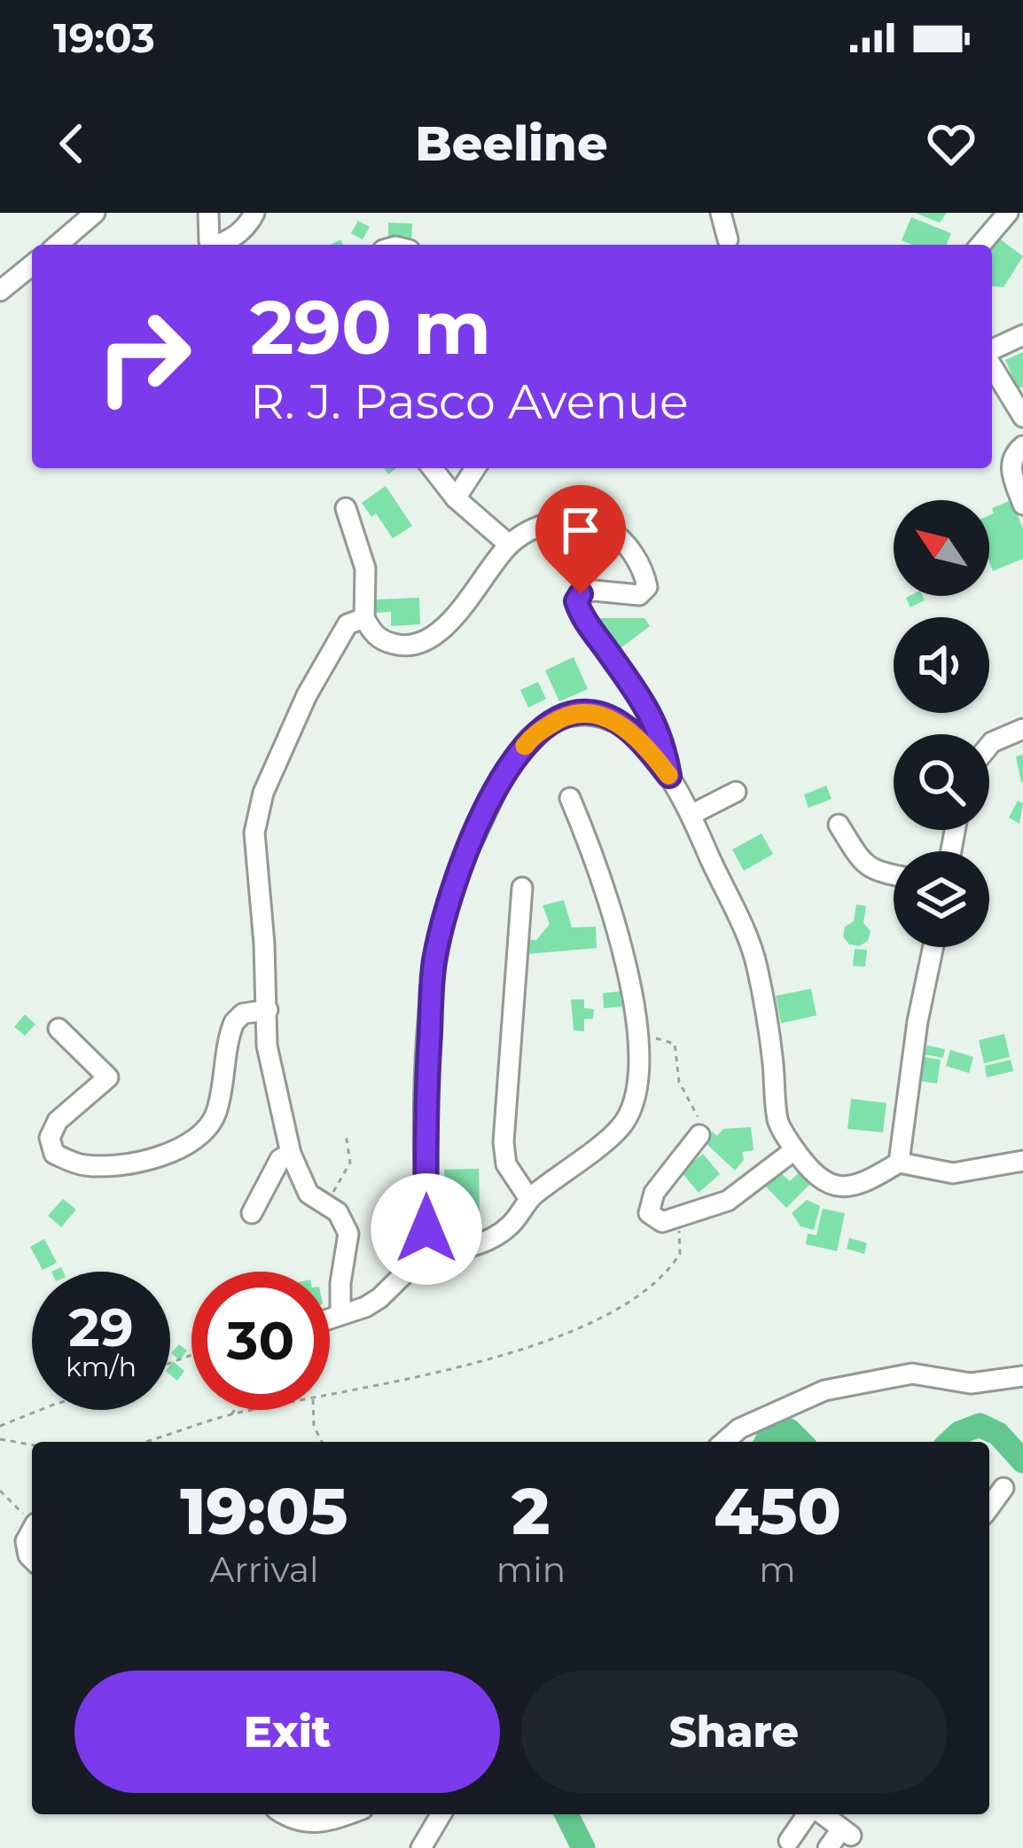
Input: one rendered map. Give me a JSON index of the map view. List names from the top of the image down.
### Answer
{
  "north": "top left",
  "page": {
    "status": "19:03",
    "header": "Beeline",
    "turn": ["290 m", "R. J. Pasco Avenue"],
    "speed": "29 km/h",
    "limit": "30",
    "eta": [
      "19:05",
      "Arrival",
      "2",
      "min",
      "450",
      "m"
    ],
    "buttons": ["Exit", "Share"]
  }
}
